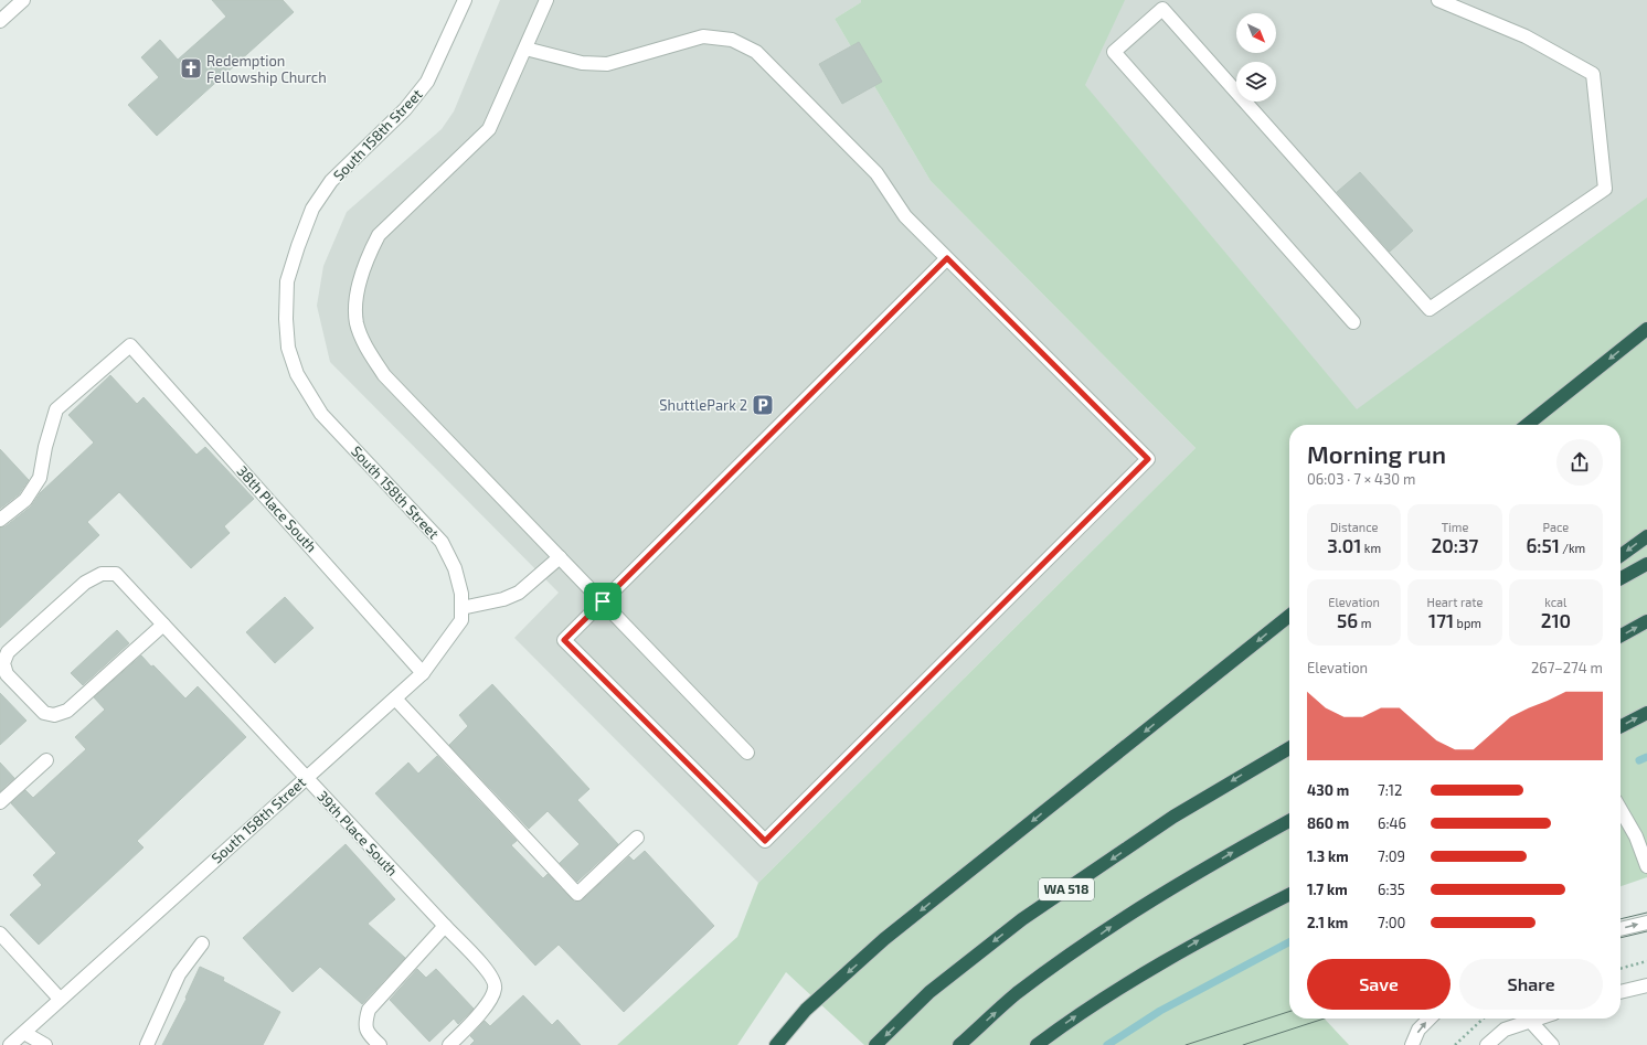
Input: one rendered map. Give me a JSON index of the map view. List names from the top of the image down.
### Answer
{
  "streets": {
    "highway": ["WA 518"],
    "street": ["South 158th Street", "38th Place South", "39th Place South"]
  },
  "crossings": [
    ["South 158th Street", "38th Place South"],
    ["South 158th Street", "39th Place South"]
  ],
  "places": {
    "church": ["Redemption Fellowship Church"],
    "parking": ["ShuttlePark 2"]
  },
  "north": "bottom right",
  "page": {
    "heading": ["Morning run", "06:03 · 7 × 430 m"],
    "stats": [
      ["Distance", "3.01 km"],
      ["Time", "20:37"],
      ["Pace", "6:51 /km"],
      ["Elevation", "56 m"],
      ["Heart rate", "171 bpm"],
      ["kcal", "210"]
    ],
    "chart": ["Elevation", "267–274 m"],
    "list": [
      {
        "name": "430 m",
        "note": "7:12"
      },
      {
        "name": "860 m",
        "note": "6:46"
      },
      {
        "name": "1.3 km",
        "note": "7:09"
      },
      {
        "name": "1.7 km",
        "note": "6:35"
      },
      {
        "name": "2.1 km",
        "note": "7:00"
      }
    ],
    "buttons": ["Save", "Share"]
  }
}
